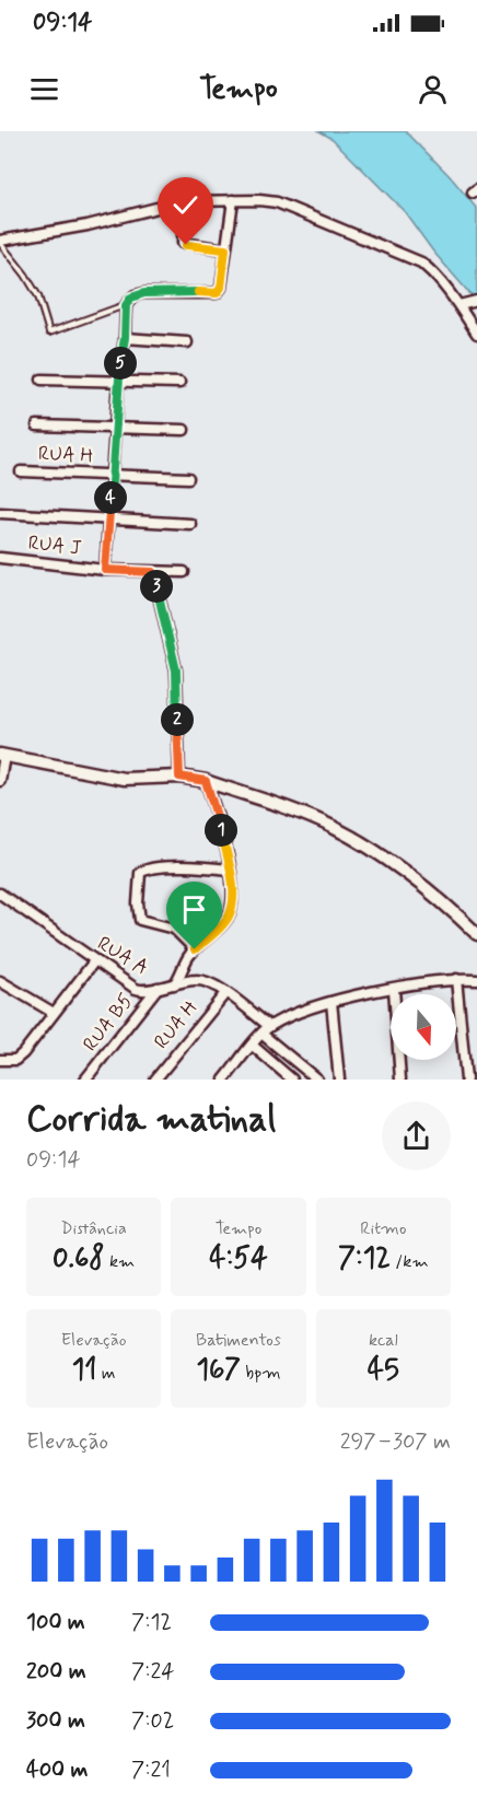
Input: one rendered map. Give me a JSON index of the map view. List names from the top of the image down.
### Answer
{
  "streets": {
    "street": [
      "RUA H",
      "RUA J",
      "RUA A",
      "RUA B5"
    ]
  },
  "crossings": [
    ["RUA H", "RUA A"],
    ["RUA A", "RUA B5"]
  ],
  "north": "bottom",
  "page": {
    "status": "09:14",
    "header": "Tempo",
    "pins": [
      "5",
      "4",
      "3",
      "2",
      "1"
    ],
    "heading": ["Corrida matinal", "09:14"],
    "stats": [
      ["Distância", "0.68 km"],
      ["Tempo", "4:54"],
      ["Ritmo", "7:12 /km"],
      ["Elevação", "11 m"],
      ["Batimentos", "167 bpm"],
      ["kcal", "45"]
    ],
    "chart": ["Elevação", "297–307 m"],
    "list": [
      {
        "name": "100 m",
        "note": "7:12"
      },
      {
        "name": "200 m",
        "note": "7:24"
      },
      {
        "name": "300 m",
        "note": "7:02"
      },
      {
        "name": "400 m",
        "note": "7:21"
      }
    ]
  }
}
